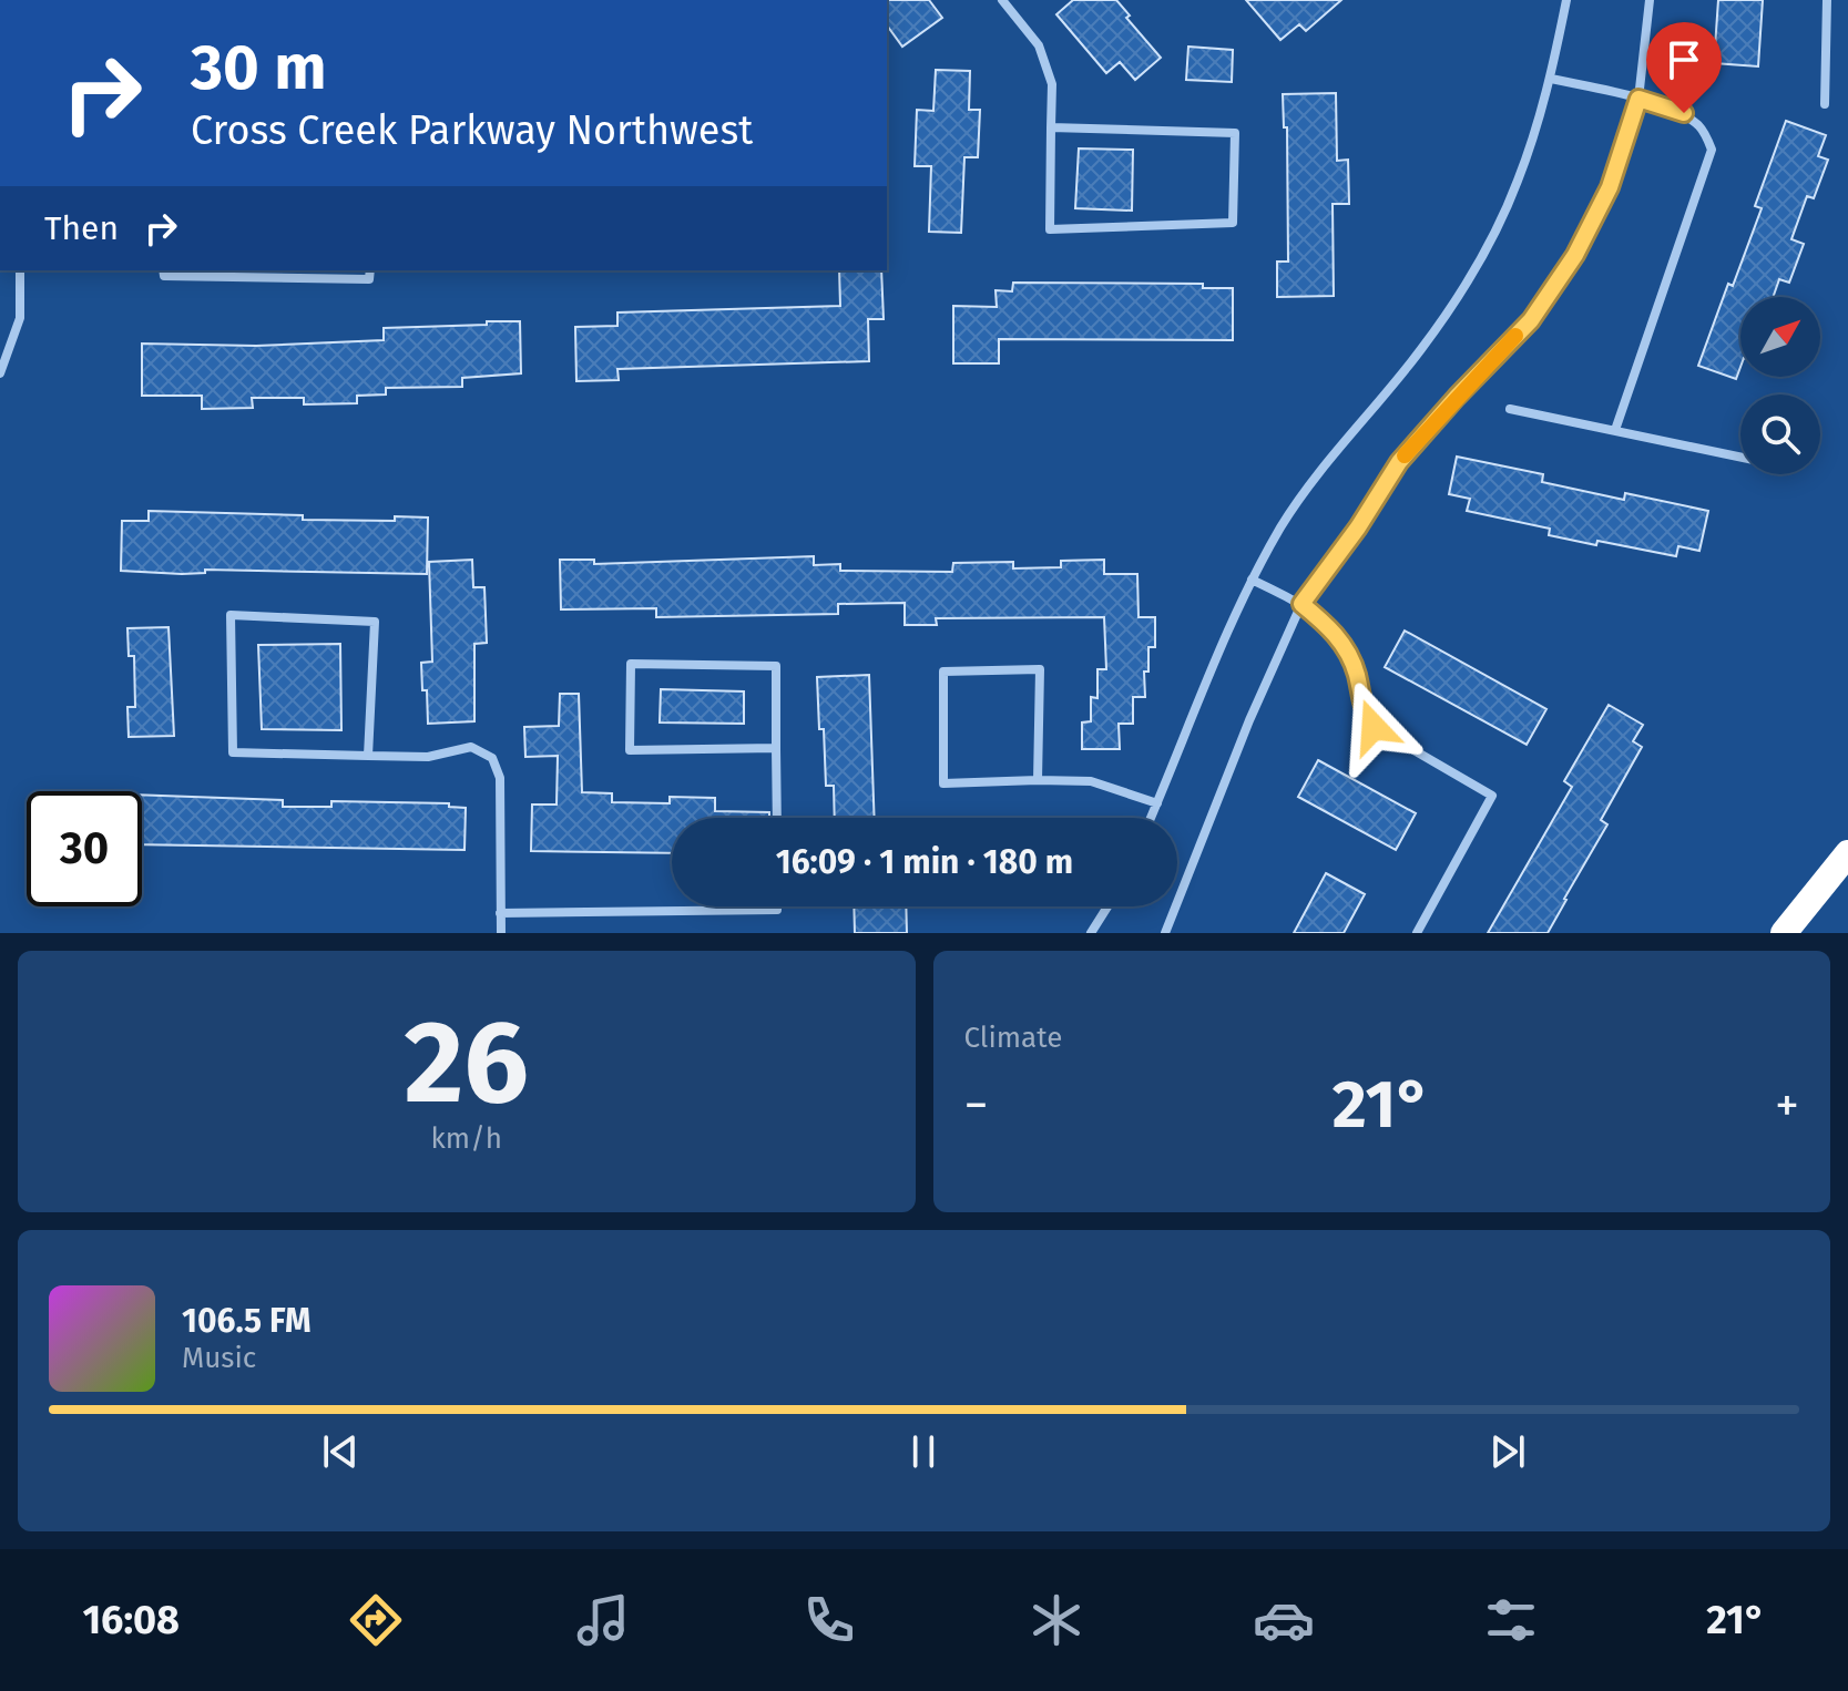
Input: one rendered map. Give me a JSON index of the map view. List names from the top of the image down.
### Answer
{
  "north": "top right",
  "page": {
    "turn": ["30 m", "Cross Creek Parkway Northwest"],
    "then": "Then",
    "limit": "30",
    "trip": "16:09 · 1 min · 180 m",
    "tile": [
      ["26", "km/h"],
      "Climate"
    ],
    "heat": ["−", "21°", "+"],
    "song": ["106.5 FM", "Music"],
    "tabs": ["16:08", "21°"]
  }
}
